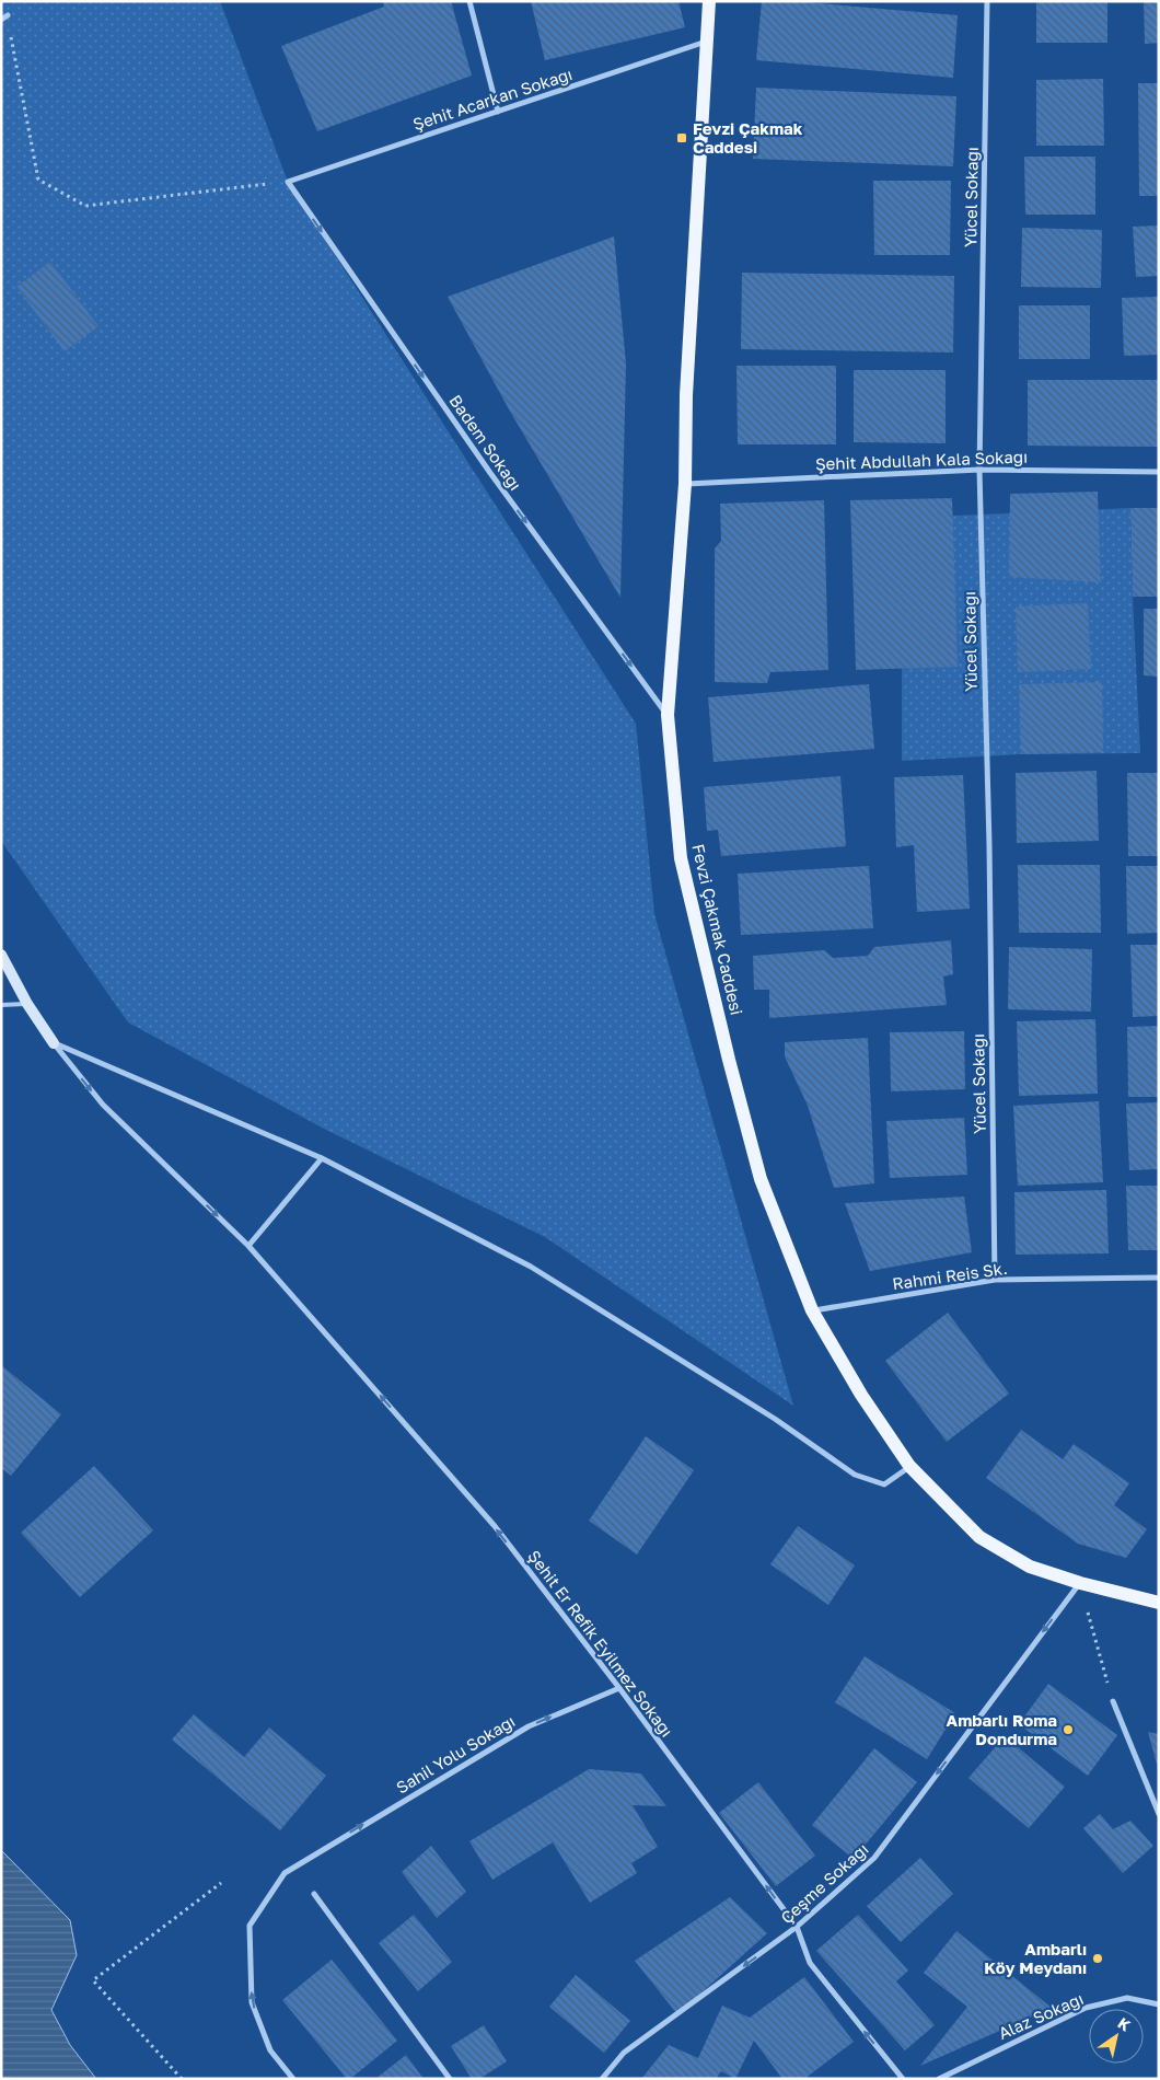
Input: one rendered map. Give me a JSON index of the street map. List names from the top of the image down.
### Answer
{
  "streets": {
    "main road": ["Fevzi Çakmak Caddesi"],
    "street": [
      "Şehit Acarkan Sokağı",
      "Yücel Sokağı",
      "Badem Sokağı",
      "Şehit Abdullah Kala Sokağı",
      "Rahmi Reis Sk.",
      "Şehit Er Refik Eyilmez Sokağı",
      "Sahil Yolu Sokağı",
      "Çeşme Sokağı",
      "Alaz Sokağı"
    ]
  },
  "crossings": [
    ["Şehit Acarkan Sokağı", "Badem Sokağı"],
    ["Şehit Acarkan Sokağı", "Fevzi Çakmak Caddesi"],
    ["Yücel Sokağı", "Şehit Abdullah Kala Sokağı"],
    ["Yücel Sokağı", "Rahmi Reis Sk."],
    ["Badem Sokağı", "Fevzi Çakmak Caddesi"],
    ["Şehit Abdullah Kala Sokağı", "Fevzi Çakmak Caddesi"],
    ["Fevzi Çakmak Caddesi", "Rahmi Reis Sk."],
    ["Fevzi Çakmak Caddesi", "Çeşme Sokağı"],
    ["Şehit Er Refik Eyilmez Sokağı", "Sahil Yolu Sokağı"],
    ["Şehit Er Refik Eyilmez Sokağı", "Çeşme Sokağı"]
  ],
  "one_way": ["Badem Sokağı", "Sahil Yolu Sokağı", "Çeşme Sokağı"],
  "places": {
    "transit": ["Fevzi Çakmak Caddesi"],
    "other": ["Ambarlı Roma Dondurma", "Ambarlı Köy Meydanı"]
  },
  "north": "top right"
}
